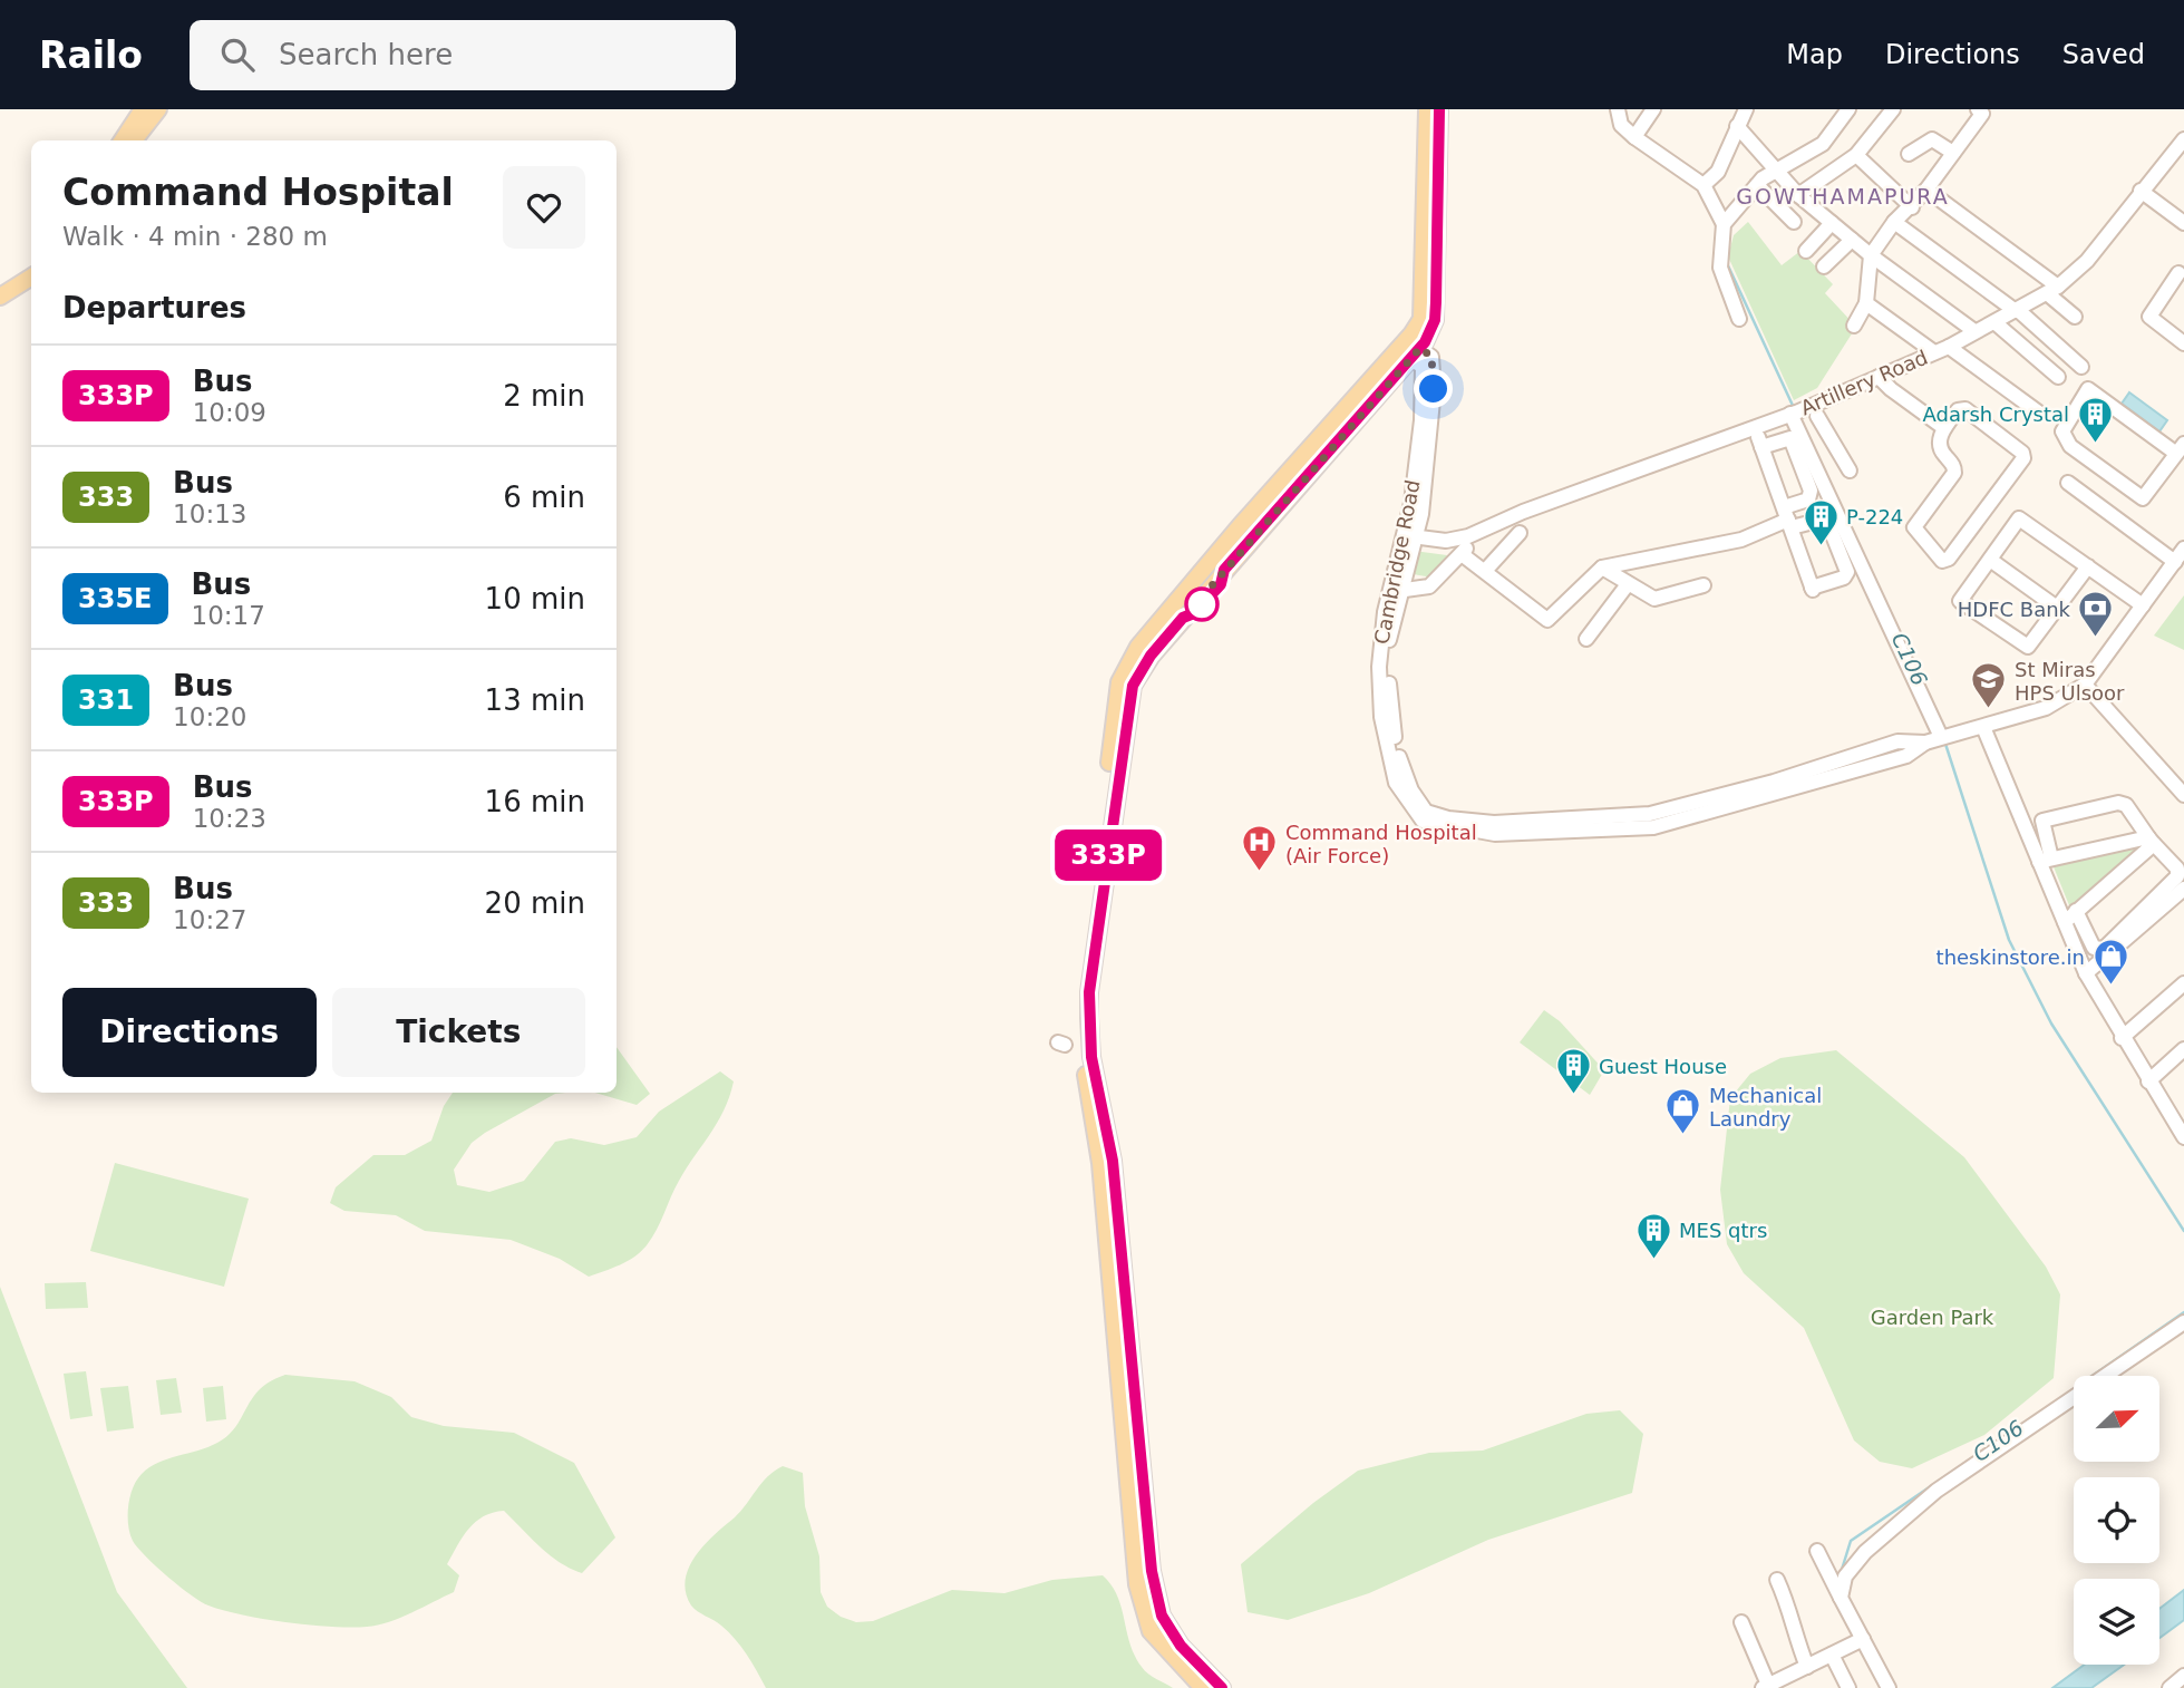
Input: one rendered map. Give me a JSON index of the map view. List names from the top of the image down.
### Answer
{
  "streets": {
    "street": ["Artillery Road", "Cambridge Road"]
  },
  "crossings": [
    ["Artillery Road", "Cambridge Road"]
  ],
  "districts": ["GOWTHAMAPURA"],
  "water": ["C106"],
  "parks": ["Garden Park"],
  "places": {
    "building": [
      "Adarsh Crystal",
      "P-224",
      "Guest House",
      "MES qtrs"
    ],
    "bank": ["HDFC Bank"],
    "school or university": ["St Miras HPS Ulsoor"],
    "hospital": ["Command Hospital (Air Force)"],
    "shop": ["theskinstore.in", "Mechanical Laundry"]
  },
  "lines": ["bus line 333P"],
  "north": "top right",
  "page": {
    "header": "Railo",
    "search": "Search here",
    "nav": ["Map", "Directions", "Saved"],
    "on_map": "333P",
    "heading": [
      ["Command Hospital", "Walk · 4 min · 280 m"],
      "Departures"
    ],
    "list": [
      {
        "mark": "333P",
        "name": "Bus",
        "note": "10:09",
        "value": "2 min"
      },
      {
        "mark": "333",
        "name": "Bus",
        "note": "10:13",
        "value": "6 min"
      },
      {
        "mark": "335E",
        "name": "Bus",
        "note": "10:17",
        "value": "10 min"
      },
      {
        "mark": "331",
        "name": "Bus",
        "note": "10:20",
        "value": "13 min"
      },
      {
        "mark": "333P",
        "name": "Bus",
        "note": "10:23",
        "value": "16 min"
      },
      {
        "mark": "333",
        "name": "Bus",
        "note": "10:27",
        "value": "20 min"
      }
    ],
    "buttons": ["Directions", "Tickets"]
  }
}
